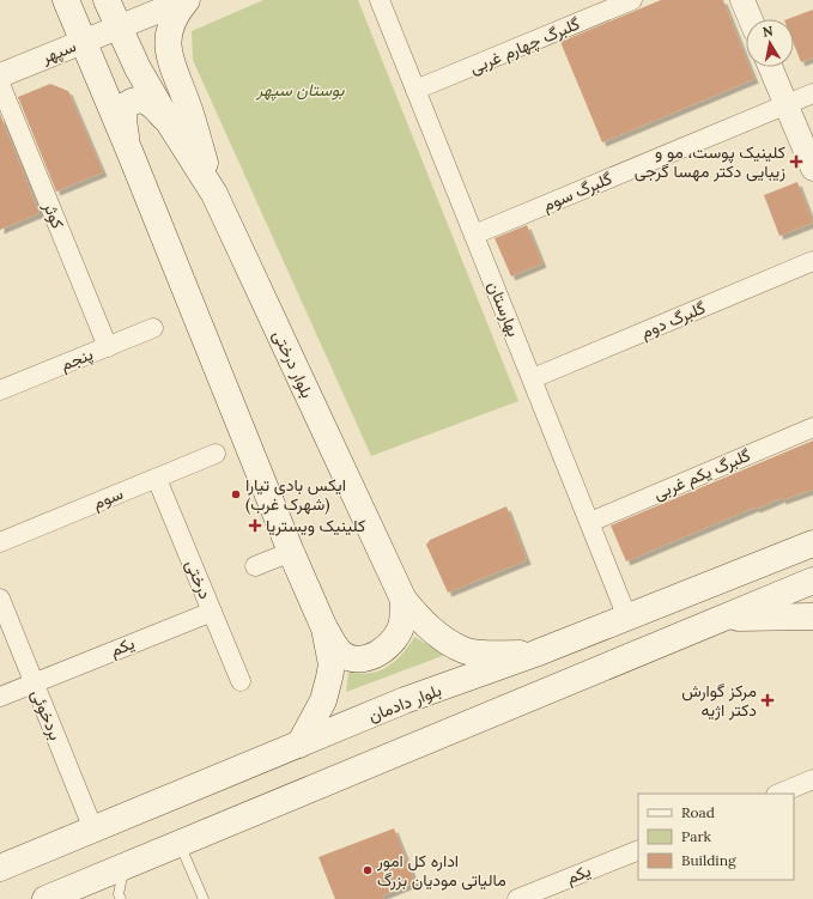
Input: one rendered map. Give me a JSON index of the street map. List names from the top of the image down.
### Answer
{
  "streets": {
    "main road": ["بلوار درختی", "بلوار دادمان"],
    "street": [
      "گلبرگ چهارم غربی",
      "سپهر",
      "گلبرگ سوم",
      "کوثر",
      "بهارستان",
      "گلبرگ دوم",
      "پنجم",
      "گلبرگ یکم غربی",
      "سوم",
      "درختی",
      "یکم",
      "بردخوئی"
    ]
  },
  "crossings": [
    ["گلبرگ چهارم غربی", "بهارستان"],
    ["سپهر", "بلوار درختی"],
    ["گلبرگ سوم", "بهارستان"],
    ["کوثر", "پنجم"],
    ["بهارستان", "گلبرگ دوم"],
    ["بهارستان", "گلبرگ یکم غربی"],
    ["بهارستان", "بلوار دادمان"],
    ["بلوار درختی", "بلوار دادمان"],
    ["سوم", "درختی"],
    ["درختی", "یکم"],
    ["یکم", "بردخوئی"],
    ["بلوار دادمان", "بردخوئی"]
  ],
  "parks": ["بوستان سپهر"],
  "places": {
    "health": ["کلینیک پوست، مو و زیبایی دکتر مهسا گرجی", "کلینیک ویستریا", "مرکز گوارش دکتر اژیه"],
    "other": ["ایکس بادی تیارا (شهرک غرب)", "اداره کل امور مالیاتی مودیان بزرگ"]
  },
  "legend": ["Road", "Park", "Building"],
  "north": "top"
}
